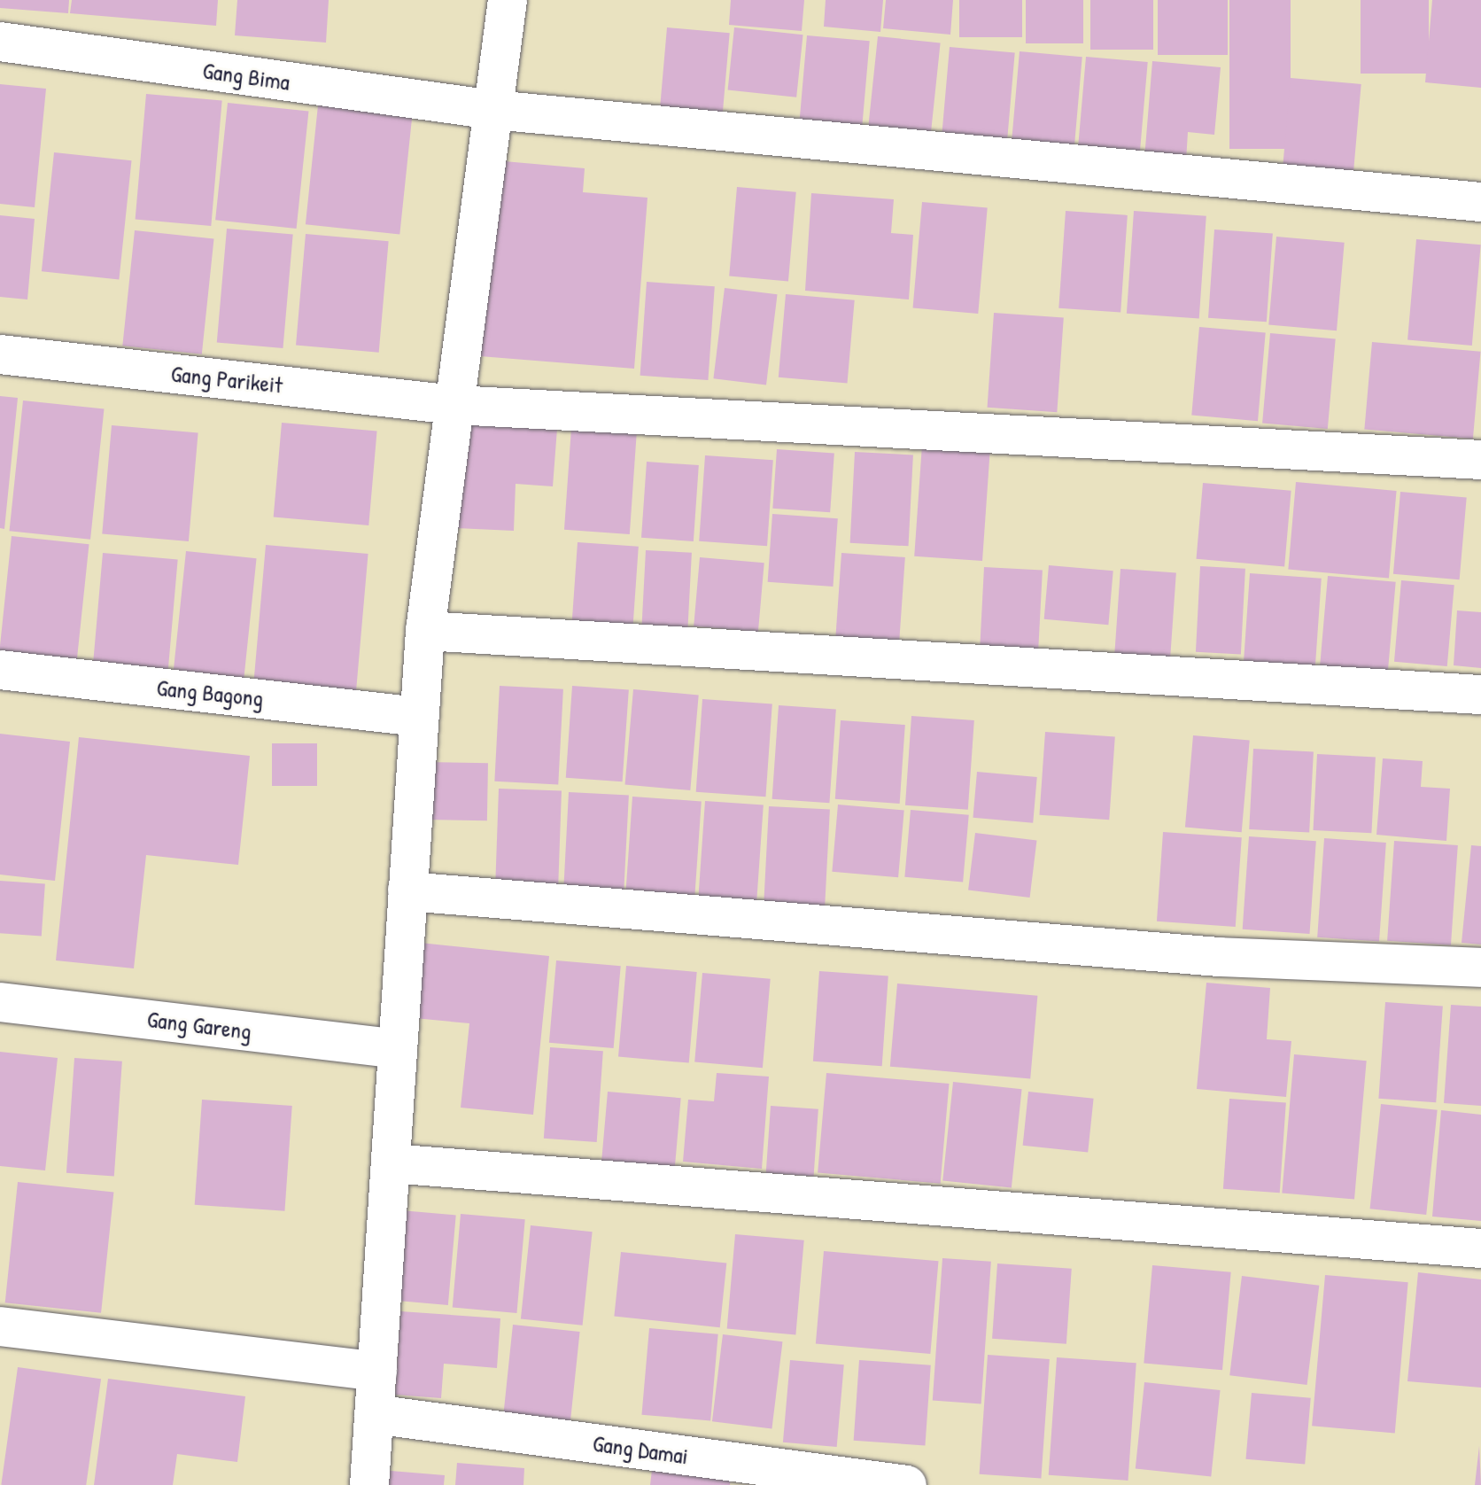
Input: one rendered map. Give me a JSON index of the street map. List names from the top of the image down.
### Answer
{
  "streets": {
    "street": [
      "Gang Bima",
      "Gang Parikeit",
      "Gang Bagong",
      "Gang Gareng",
      "Gang Damai"
    ]
  }
}
